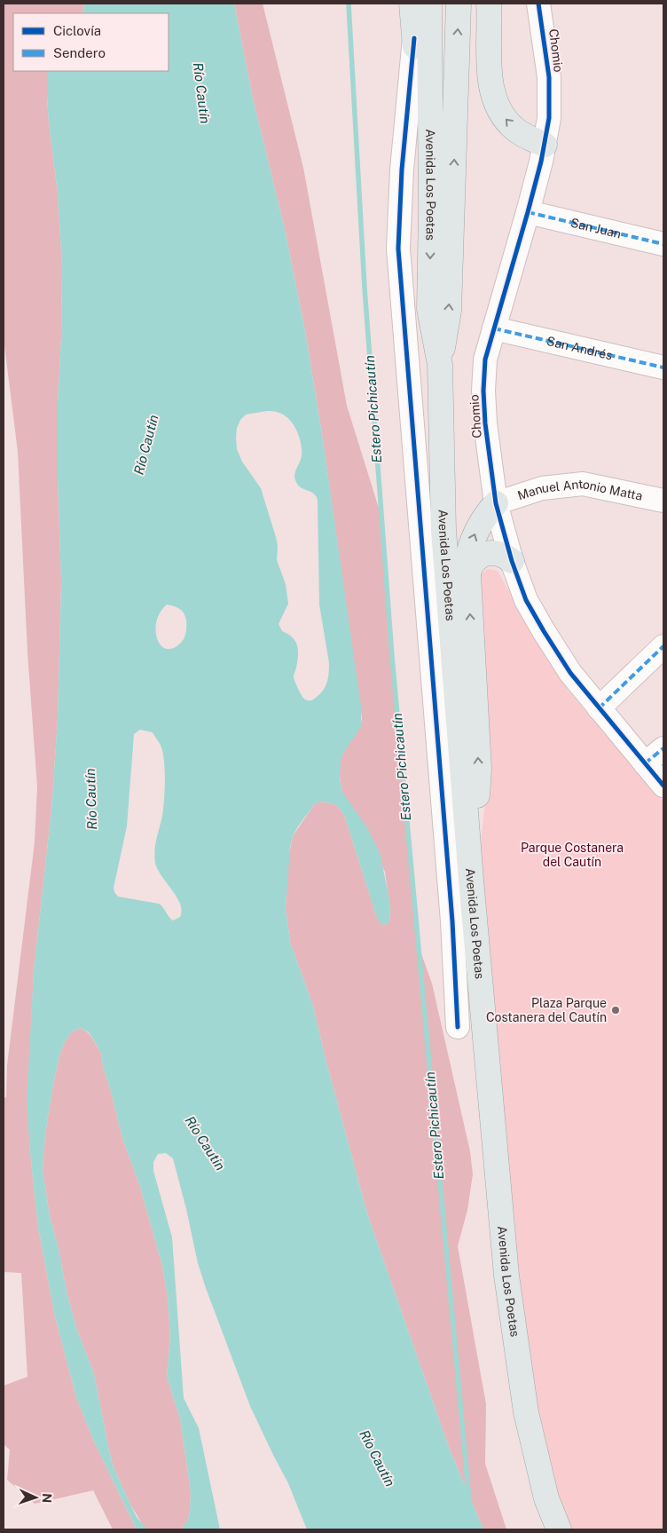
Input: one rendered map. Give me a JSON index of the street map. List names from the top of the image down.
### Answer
{
  "streets": {
    "main road": ["Avenida Los Poetas"],
    "street": [
      "Chomio",
      "San Juan",
      "San Andrés",
      "Manuel Antonio Matta"
    ]
  },
  "crossings": [
    ["Chomio", "San Juan"],
    ["Chomio", "San Andrés"],
    ["Chomio", "Manuel Antonio Matta"]
  ],
  "water": ["Río Cautín", "Estero Pichicautín"],
  "parks": ["Parque Costanera del Cautín"],
  "places": ["Plaza Parque Costanera del Cautín"],
  "legend": ["Ciclovía", "Sendero"],
  "north": "right"
}
